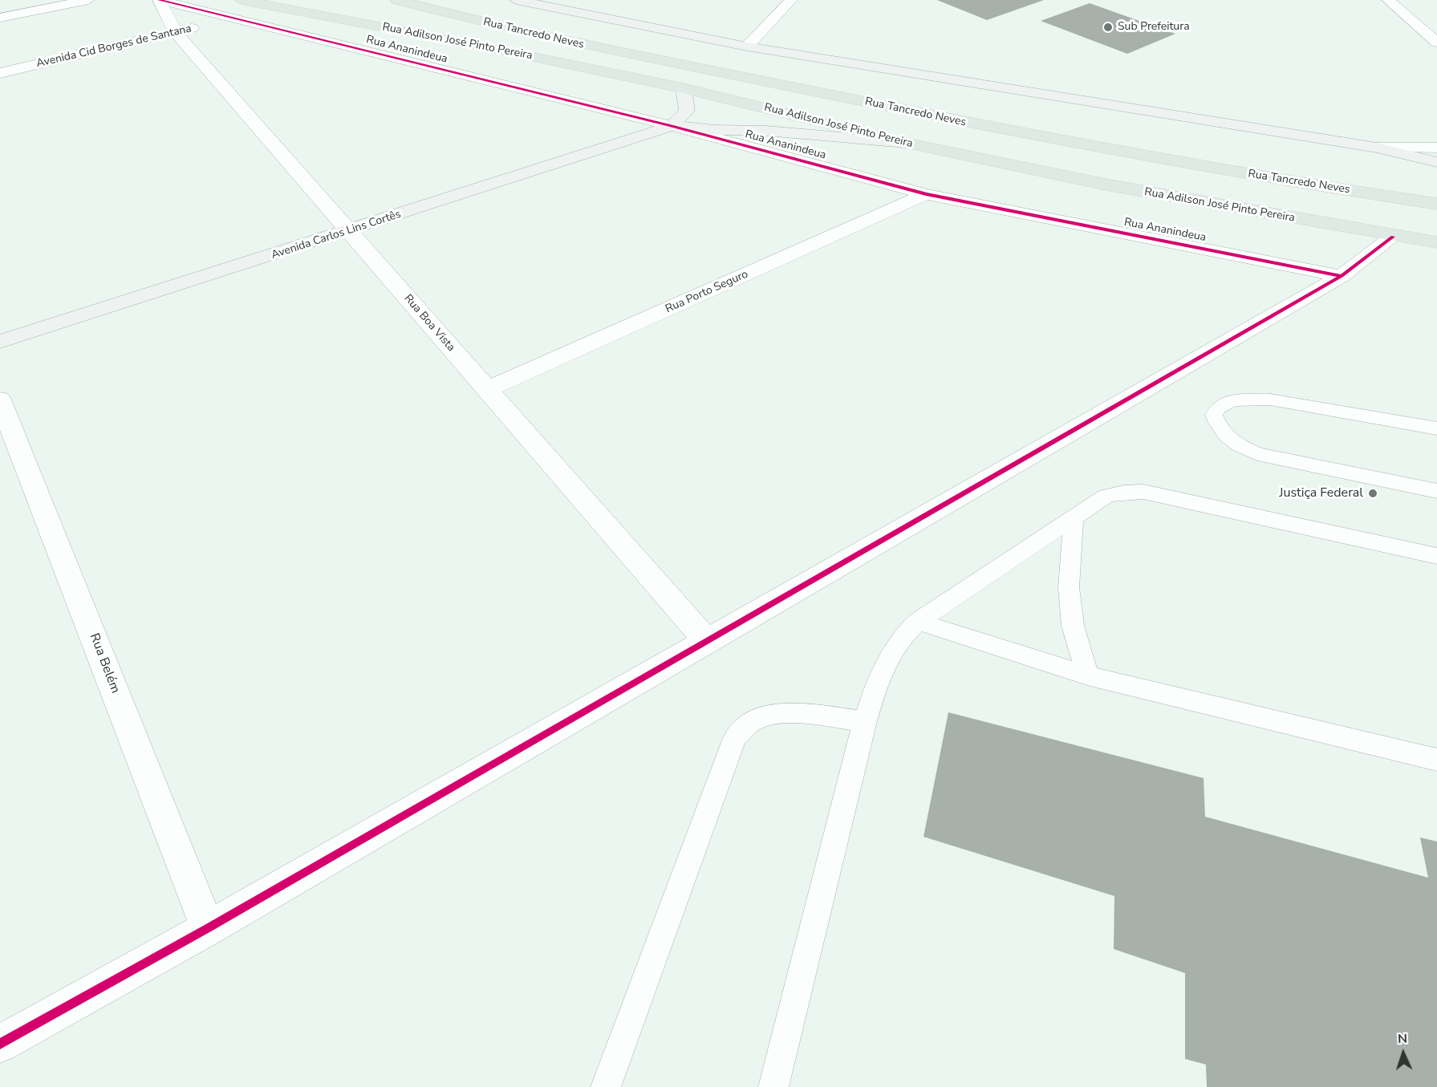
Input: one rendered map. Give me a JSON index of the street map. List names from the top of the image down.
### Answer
{
  "streets": {
    "main road": ["Rua Tancredo Neves", "Rua Adilson José Pinto Pereira"],
    "street": [
      "Avenida Cid Borges de Santana",
      "Rua Ananindeua",
      "Avenida Carlos Lins Cortês",
      "Rua Porto Seguro",
      "Rua Boa Vista",
      "Rua Belém"
    ]
  },
  "crossings": [
    ["Rua Adilson José Pinto Pereira", "Avenida Carlos Lins Cortês"],
    ["Avenida Cid Borges de Santana", "Rua Ananindeua"],
    ["Avenida Cid Borges de Santana", "Rua Boa Vista"],
    ["Rua Ananindeua", "Avenida Carlos Lins Cortês"],
    ["Rua Ananindeua", "Rua Porto Seguro"],
    ["Rua Ananindeua", "Rua Boa Vista"],
    ["Avenida Carlos Lins Cortês", "Rua Boa Vista"],
    ["Rua Porto Seguro", "Rua Boa Vista"]
  ],
  "places": ["Sub Prefeitura", "Justiça Federal"],
  "north": "top"
}
